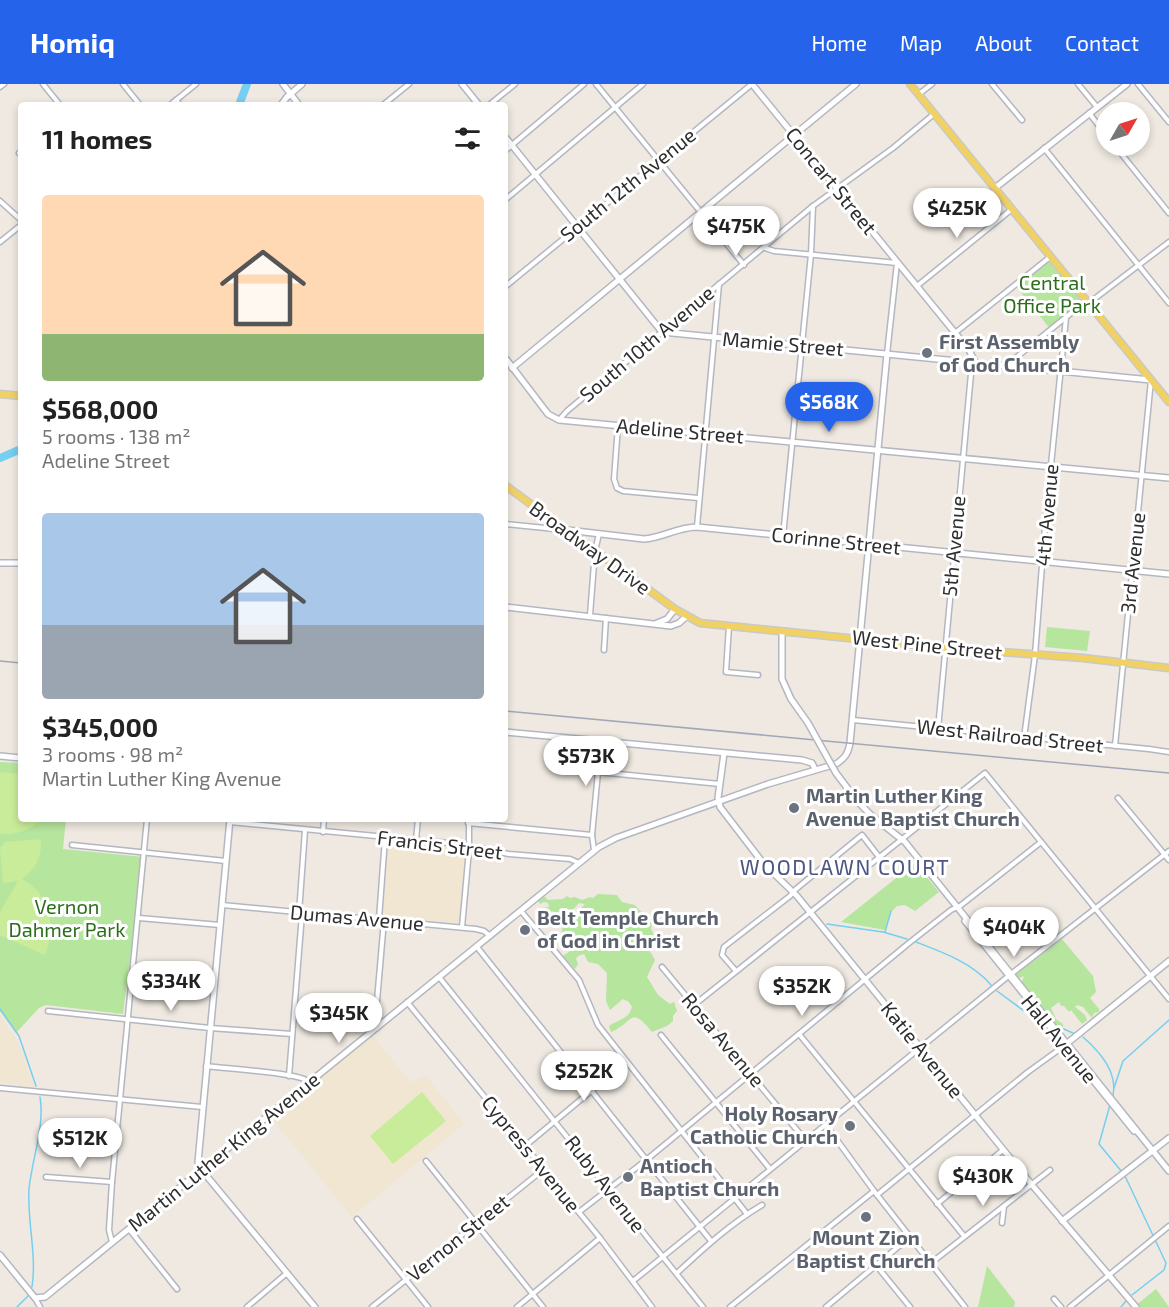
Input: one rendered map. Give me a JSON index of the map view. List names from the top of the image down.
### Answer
{
  "streets": {
    "main road": ["Broadway Drive", "West Pine Street"],
    "street": [
      "Concart Street",
      "South 12th Avenue",
      "South 10th Avenue",
      "Mamie Street",
      "Adeline Street",
      "4th Avenue",
      "Corinne Street",
      "5th Avenue",
      "3rd Avenue",
      "West Railroad Street",
      "Francis Street",
      "Dumas Avenue",
      "Hall Avenue",
      "Rosa Avenue",
      "Katie Avenue",
      "Martin Luther King Avenue",
      "Cypress Avenue",
      "Ruby Avenue",
      "Vernon Street"
    ]
  },
  "crossings": [
    ["Concart Street", "South 12th Avenue"],
    ["Concart Street", "South 10th Avenue"],
    ["Concart Street", "Mamie Street"],
    ["Concart Street", "5th Avenue"],
    ["South 10th Avenue", "Mamie Street"],
    ["South 10th Avenue", "Adeline Street"],
    ["Mamie Street", "4th Avenue"],
    ["Mamie Street", "5th Avenue"],
    ["Mamie Street", "3rd Avenue"],
    ["Adeline Street", "4th Avenue"],
    ["Adeline Street", "5th Avenue"],
    ["Adeline Street", "3rd Avenue"],
    ["4th Avenue", "Corinne Street"],
    ["4th Avenue", "West Pine Street"],
    ["4th Avenue", "West Railroad Street"],
    ["Corinne Street", "5th Avenue"],
    ["Corinne Street", "Broadway Drive"],
    ["Corinne Street", "3rd Avenue"],
    ["5th Avenue", "West Pine Street"],
    ["5th Avenue", "West Railroad Street"],
    ["Broadway Drive", "West Pine Street"],
    ["3rd Avenue", "West Pine Street"],
    ["3rd Avenue", "West Railroad Street"],
    ["West Pine Street", "Hall Avenue"],
    ["West Railroad Street", "Martin Luther King Avenue"],
    ["Francis Street", "Martin Luther King Avenue"],
    ["Dumas Avenue", "Martin Luther King Avenue"],
    ["Katie Avenue", "Martin Luther King Avenue"],
    ["Martin Luther King Avenue", "Cypress Avenue"],
    ["Martin Luther King Avenue", "Ruby Avenue"],
    ["Cypress Avenue", "Vernon Street"]
  ],
  "districts": ["WOODLAWN COURT"],
  "parks": ["Central Office Park", "Vernon Dahmer Park"],
  "places": [
    "First Assembly of God Church",
    "Martin Luther King Avenue Baptist Church",
    "Belt Temple Church of God in Christ",
    "Holy Rosary Catholic Church",
    "Antioch Baptist Church",
    "Mount Zion Baptist Church"
  ],
  "north": "top right",
  "page": {
    "header": "Homiq",
    "nav": [
      "Home",
      "Map",
      "About",
      "Contact"
    ],
    "heading": "11 homes",
    "list": [
      {
        "name": "$568,000",
        "note": "5 rooms · 138 m² · Adeline Street"
      },
      {
        "name": "$345,000",
        "note": "3 rooms · 98 m² · Martin Luther King Avenue"
      }
    ],
    "price": [
      "$425K",
      "$475K",
      "$568K",
      "$573K",
      "$404K",
      "$334K",
      "$352K",
      "$345K",
      "$252K",
      "$512K",
      "$430K"
    ]
  }
}
